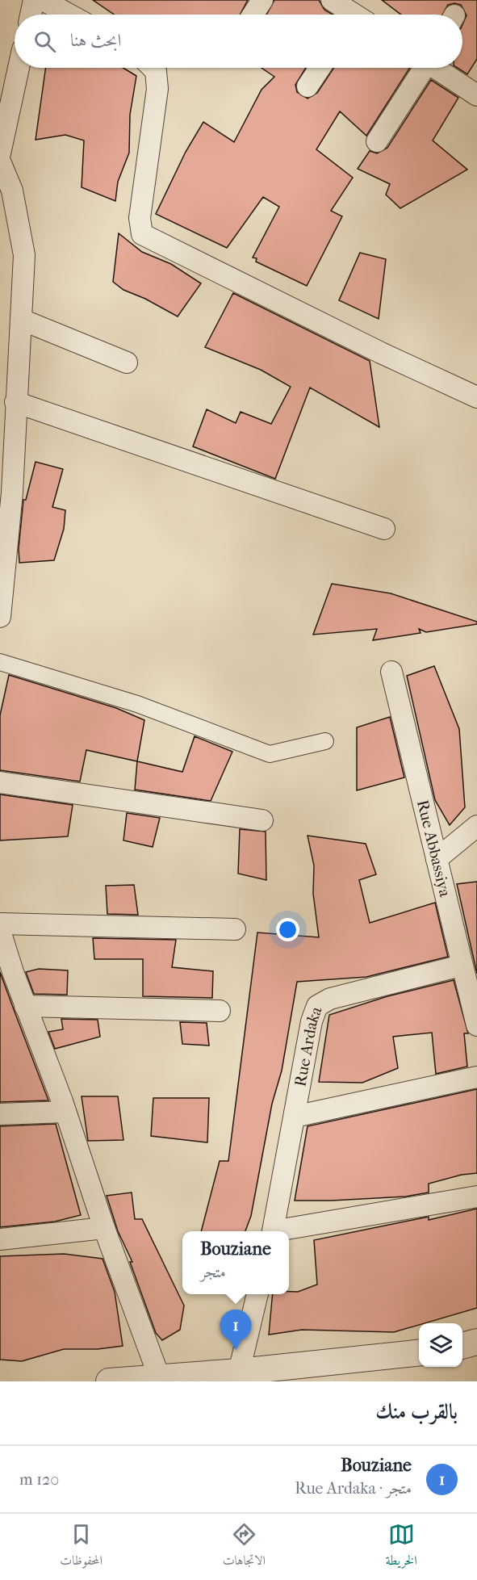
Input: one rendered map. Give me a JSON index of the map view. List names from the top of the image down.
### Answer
{
  "streets": {
    "street": ["Rue Abbassiya", "Rue Ardaka"]
  },
  "crossings": [
    ["Rue Abbassiya", "Rue Ardaka"]
  ],
  "page": {
    "search": "ابحث هنا",
    "popup": ["Bouziane", "متجر"],
    "pins": "1",
    "heading": "بالقرب منك",
    "list": [
      {
        "mark": "1",
        "name": "Bouziane",
        "note": "متجر · Rue Ardaka",
        "value": "120 m"
      }
    ],
    "nav": ["الخريطة", "الاتجاهات", "المحفوظات"]
  }
}
